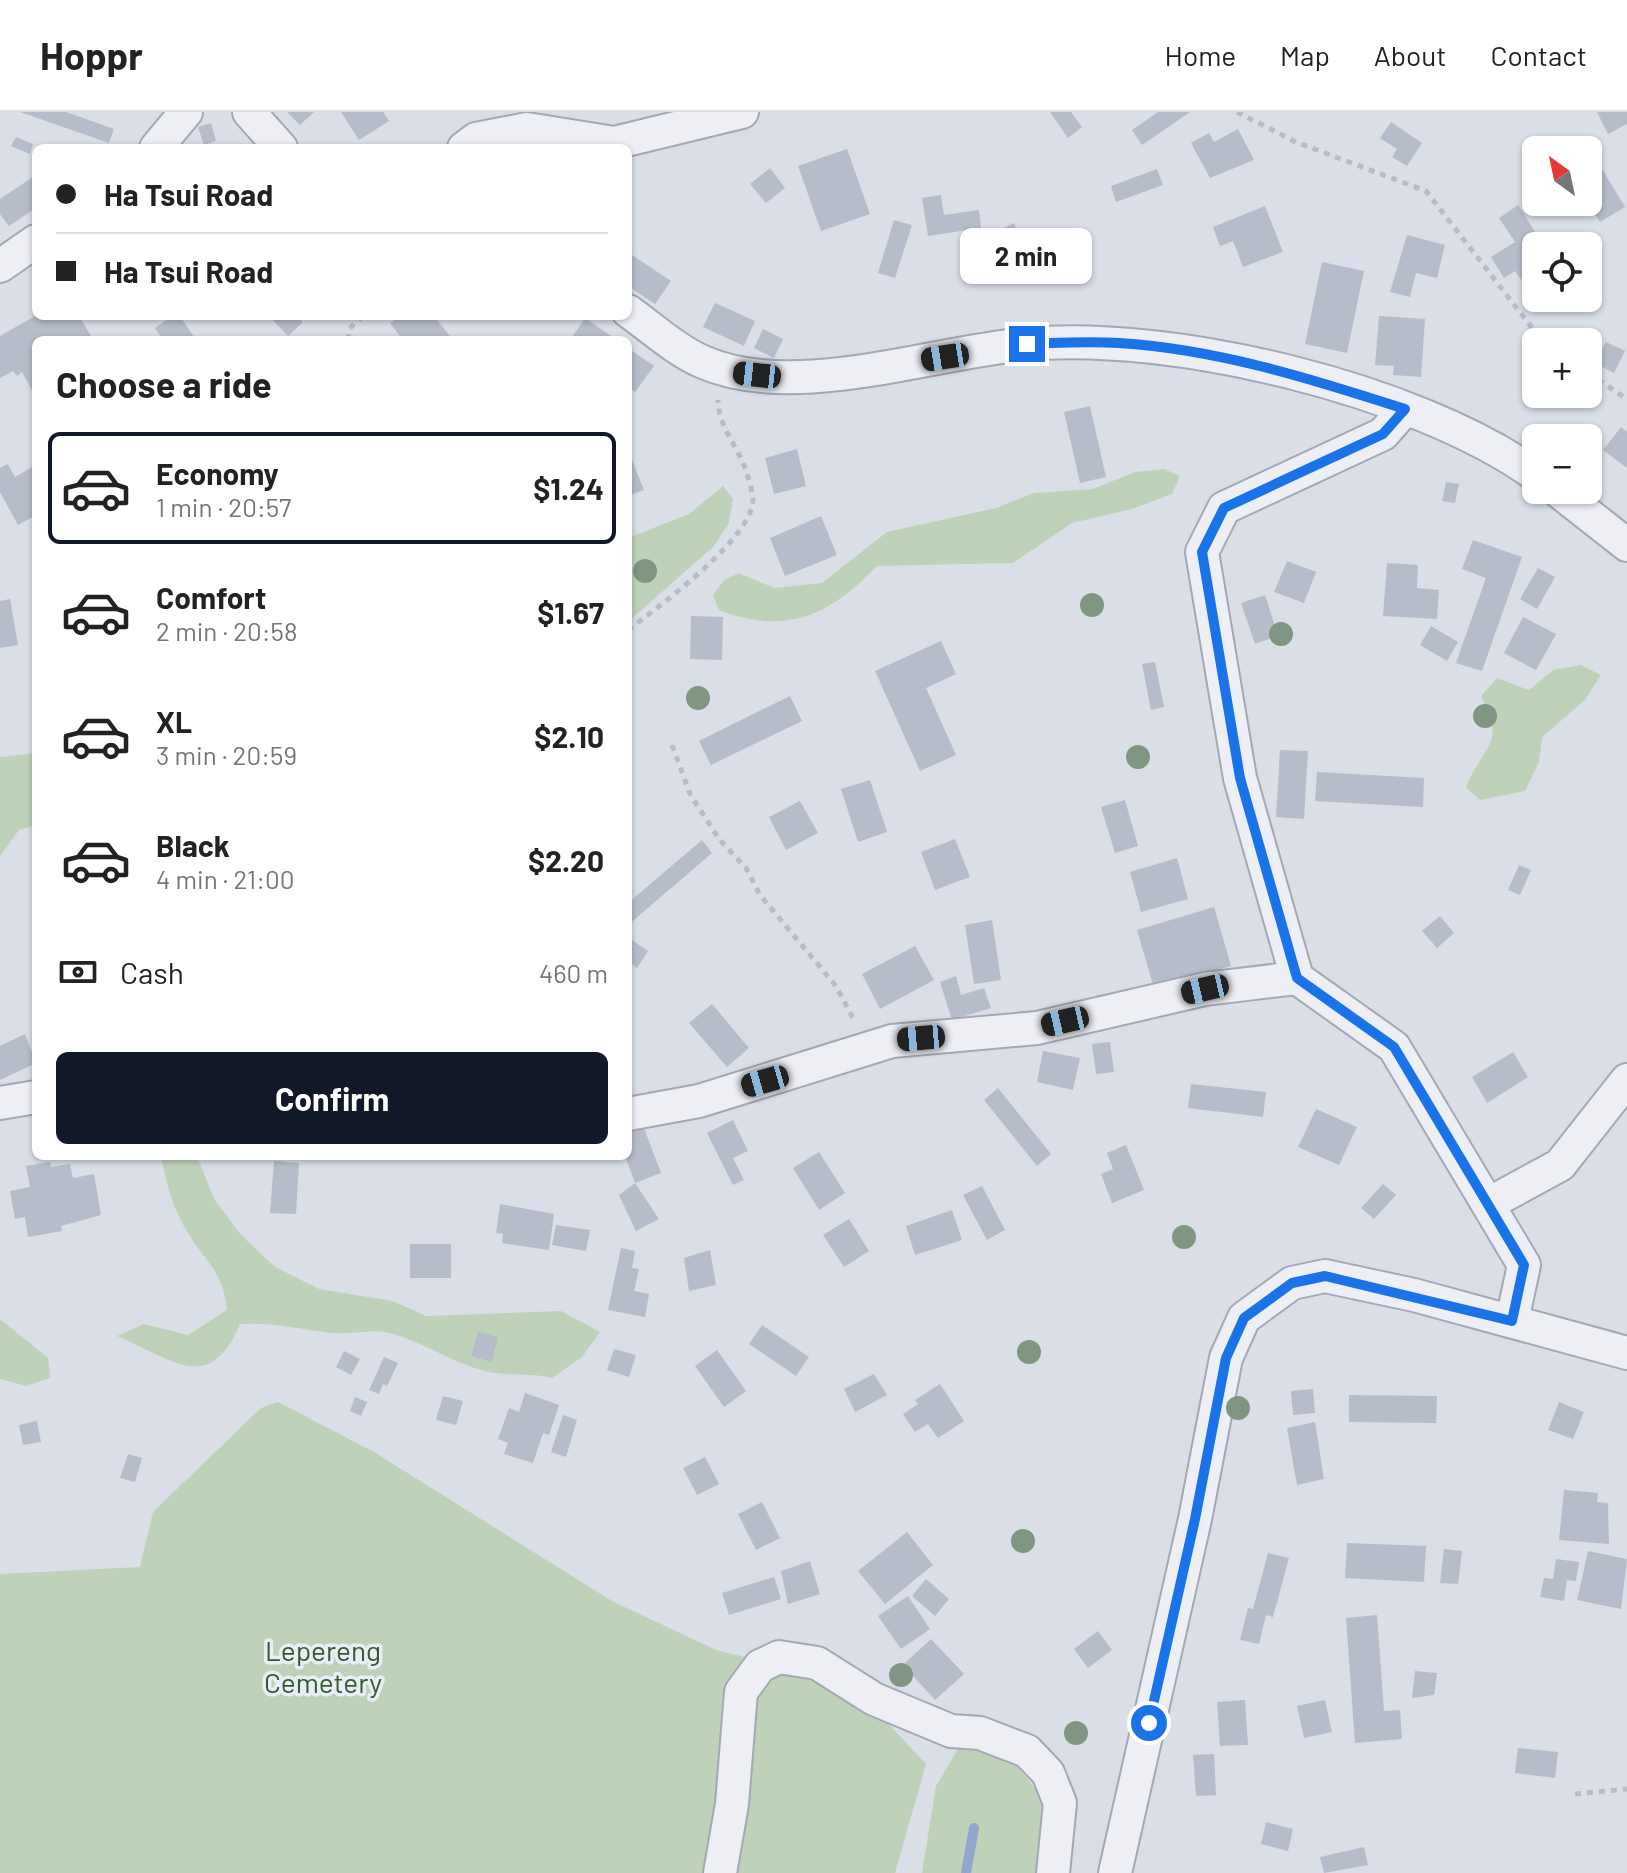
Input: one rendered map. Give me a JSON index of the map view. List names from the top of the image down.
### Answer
{
  "parks": ["Lepereng Cemetery"],
  "north": "top left",
  "page": {
    "header": "Hoppr",
    "nav": [
      "Home",
      "Map",
      "About",
      "Contact"
    ],
    "map_buttons": ["+", "−"],
    "banner": ["Ha Tsui Road", "Ha Tsui Road"],
    "bubble": "2 min",
    "heading": "Choose a ride",
    "list": [
      {
        "name": "Economy",
        "note": "1 min · 20:57",
        "value": "$1.24"
      },
      {
        "name": "Comfort",
        "note": "2 min · 20:58",
        "value": "$1.67"
      },
      {
        "name": "XL",
        "note": "3 min · 20:59",
        "value": "$2.10"
      },
      {
        "name": "Black",
        "note": "4 min · 21:00",
        "value": "$2.20"
      }
    ],
    "pay": ["Cash", "460 m"],
    "buttons": "Confirm"
  }
}
